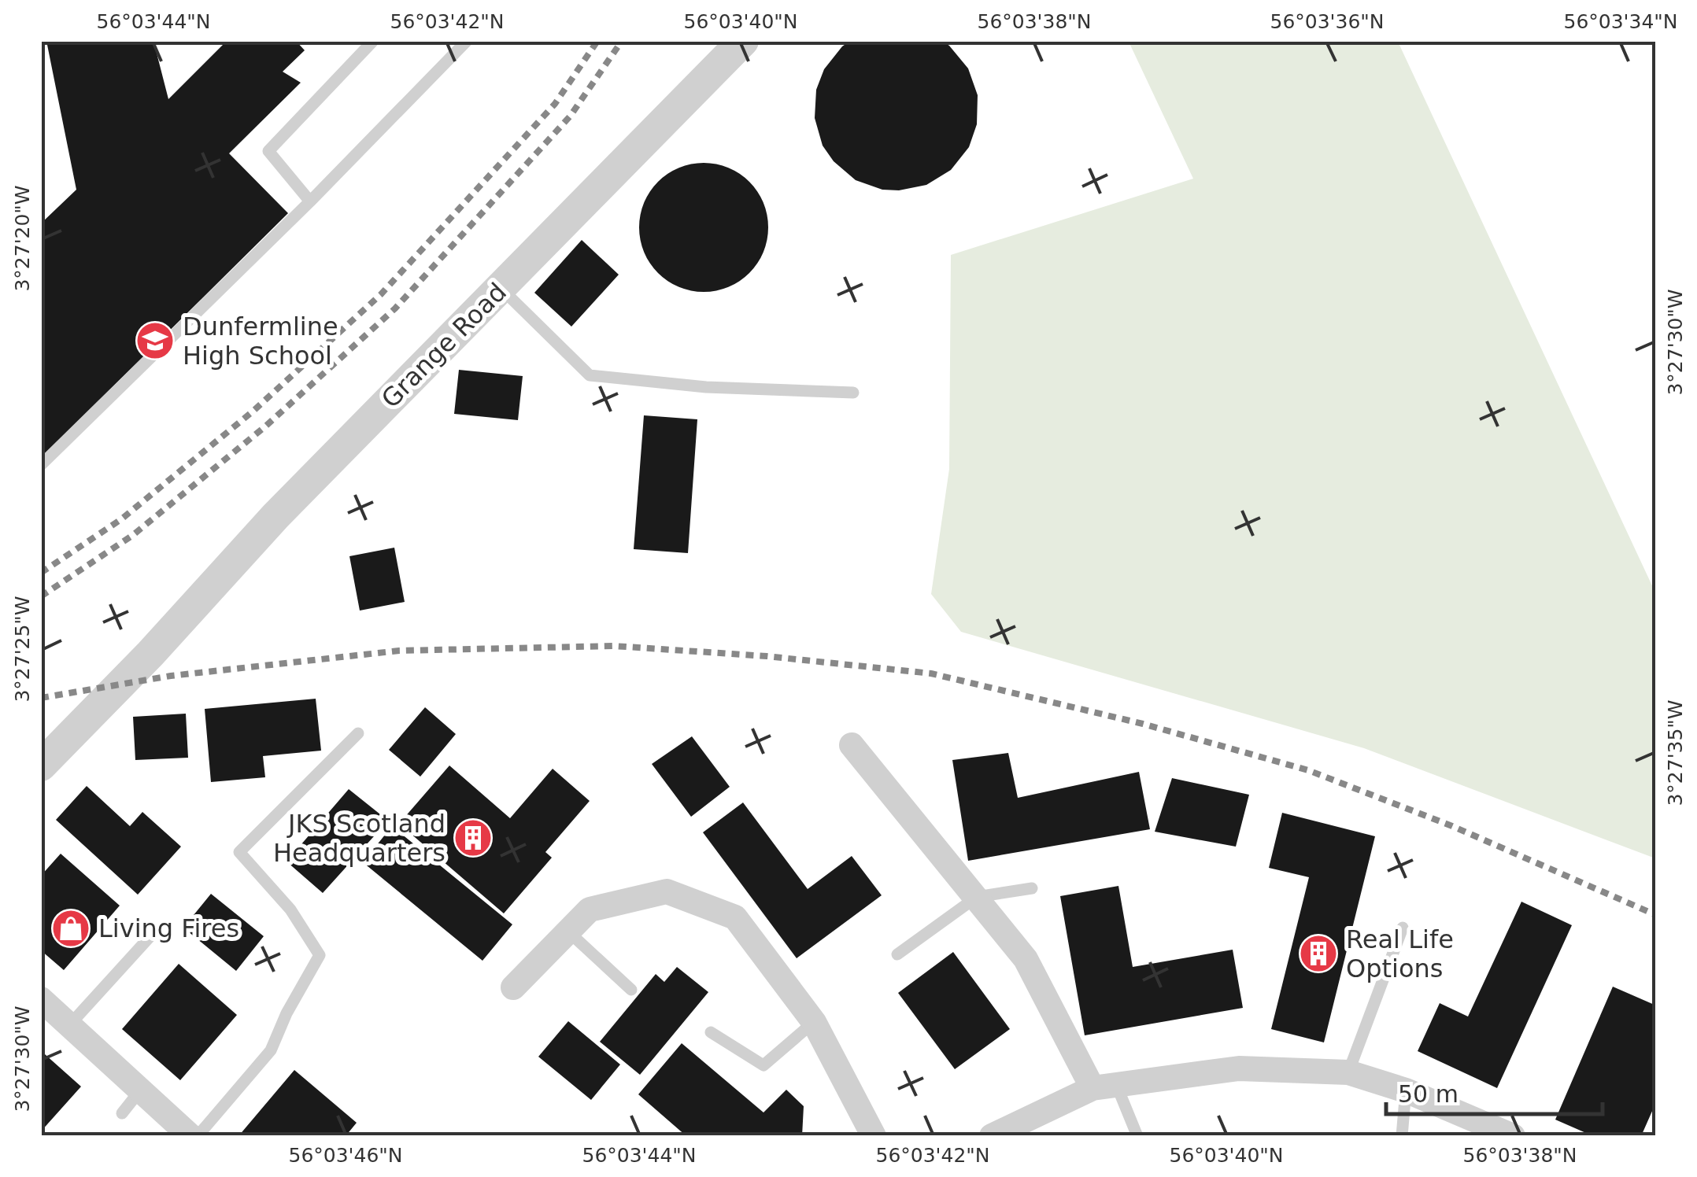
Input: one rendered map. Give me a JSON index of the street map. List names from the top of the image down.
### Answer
{
  "streets": {
    "street": ["Grange Road"]
  },
  "places": {
    "school or university": ["Dunfermline High School"],
    "building": ["JKS Scotland Headquarters", "Real Life Options"],
    "shop": ["Living Fires"]
  },
  "scale_bar": "50 m",
  "coordinates": [
    "56°03'44\"N",
    "56°03'42\"N",
    "56°03'40\"N",
    "56°03'38\"N",
    "56°03'36\"N",
    "56°03'34\"N",
    "3°27'20\"W",
    "3°27'30\"W",
    "3°27'25\"W",
    "3°27'35\"W",
    "56°03'46\"N"
  ]
}
